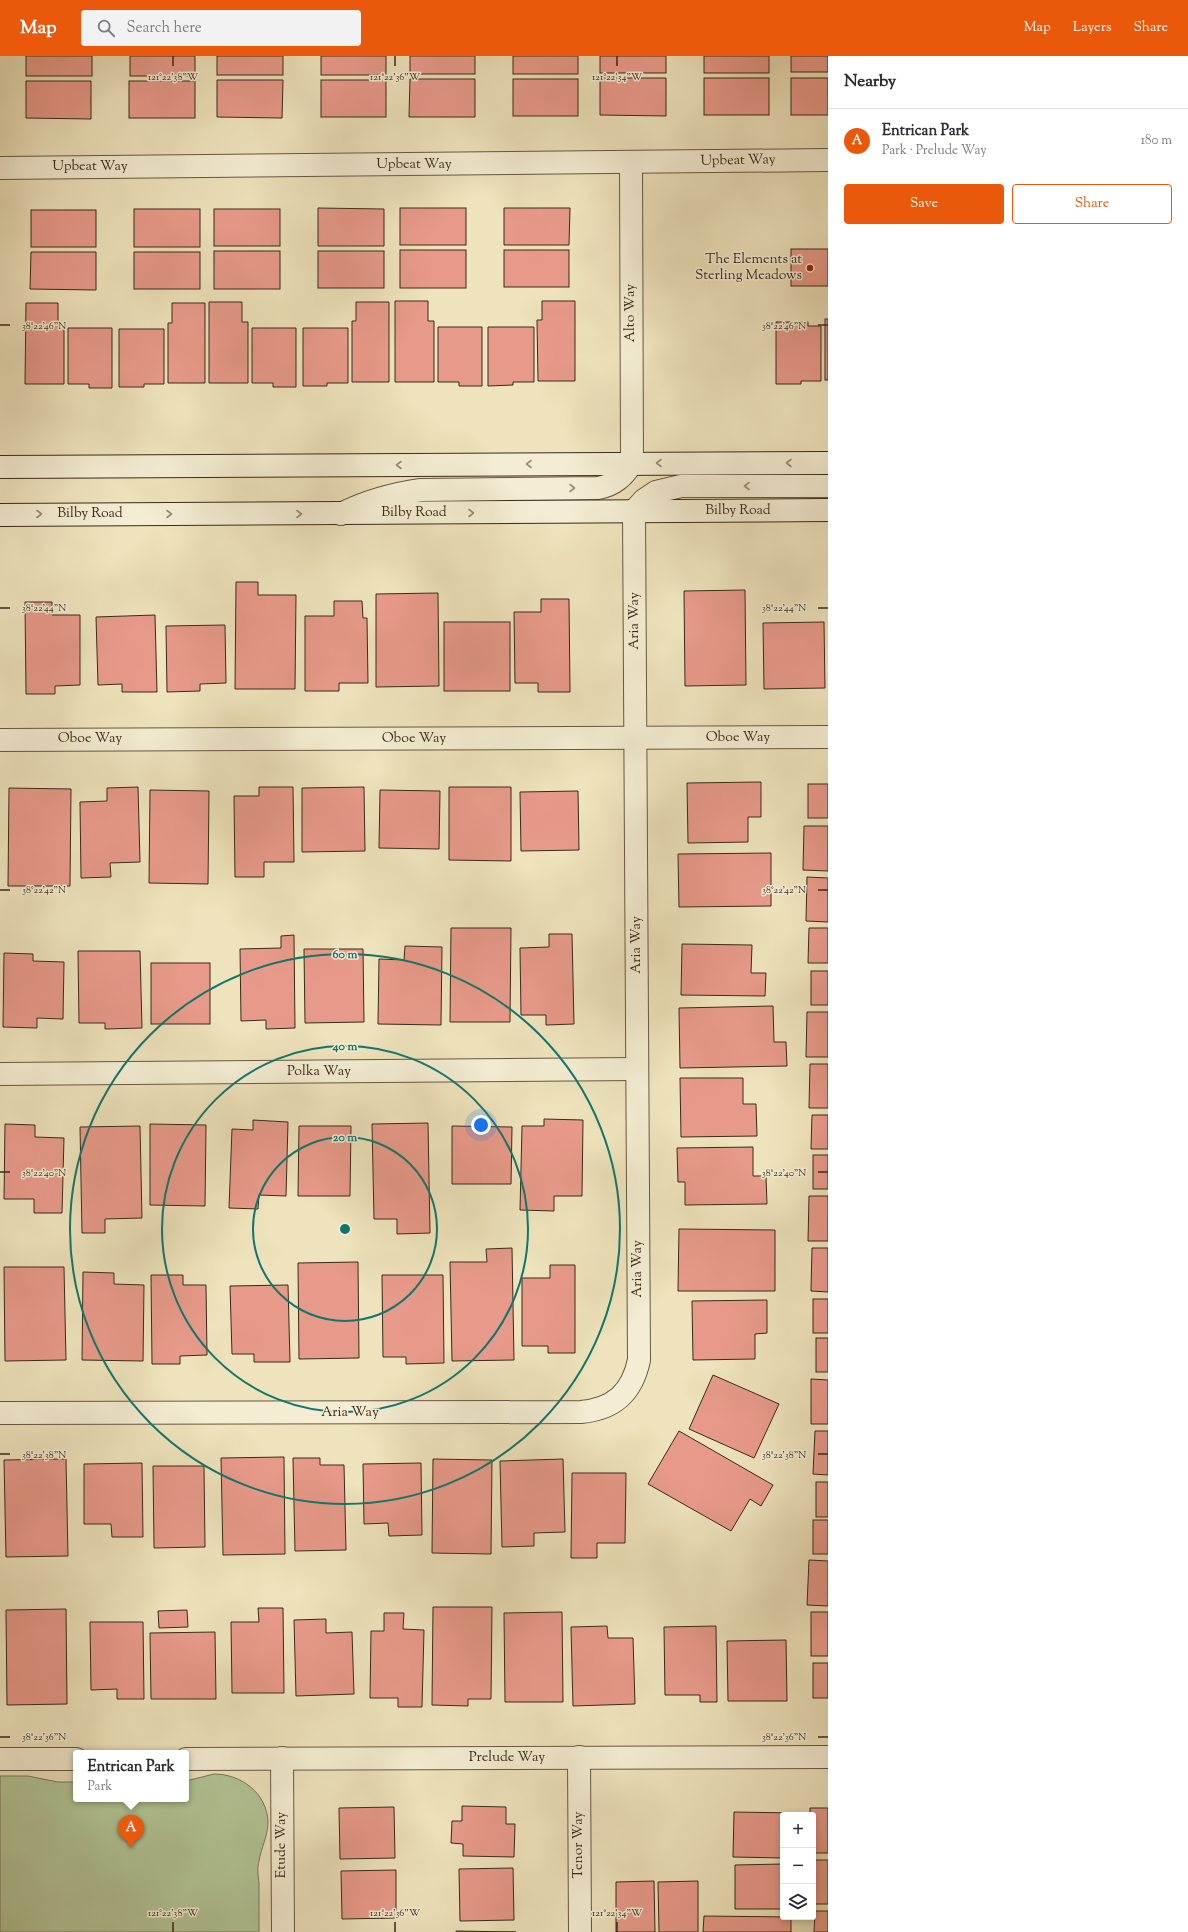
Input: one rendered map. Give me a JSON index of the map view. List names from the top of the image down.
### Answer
{
  "streets": {
    "street": [
      "Upbeat Way",
      "Alto Way",
      "Bilby Road",
      "Aria Way",
      "Oboe Way",
      "Polka Way",
      "Prelude Way",
      "Etude Way",
      "Tenor Way"
    ]
  },
  "crossings": [
    ["Upbeat Way", "Alto Way"],
    ["Bilby Road", "Aria Way"],
    ["Aria Way", "Oboe Way"],
    ["Aria Way", "Polka Way"],
    ["Prelude Way", "Etude Way"],
    ["Prelude Way", "Tenor Way"]
  ],
  "places": ["The Elements at Sterling Meadows"],
  "page": {
    "header": "Map",
    "search": "Search here",
    "nav": ["Map", "Layers", "Share"],
    "heading": "Nearby",
    "list": [
      {
        "mark": "A",
        "name": "Entrican Park",
        "note": "Park · Prelude Way",
        "value": "180 m"
      }
    ],
    "buttons": ["Save", "Share"],
    "popup": ["Entrican Park", "Park"],
    "map_buttons": ["+", "−"],
    "pins": "A"
  },
  "coordinates": [
    "121°22'38\"W",
    "121°22'36\"W",
    "121°22'34\"W",
    "38°22'46\"N",
    "38°22'44\"N",
    "38°22'42\"N",
    "38°22'40\"N",
    "38°22'38\"N",
    "38°22'36\"N"
  ],
  "rings": ["60 m", "40 m", "20 m"]
}
